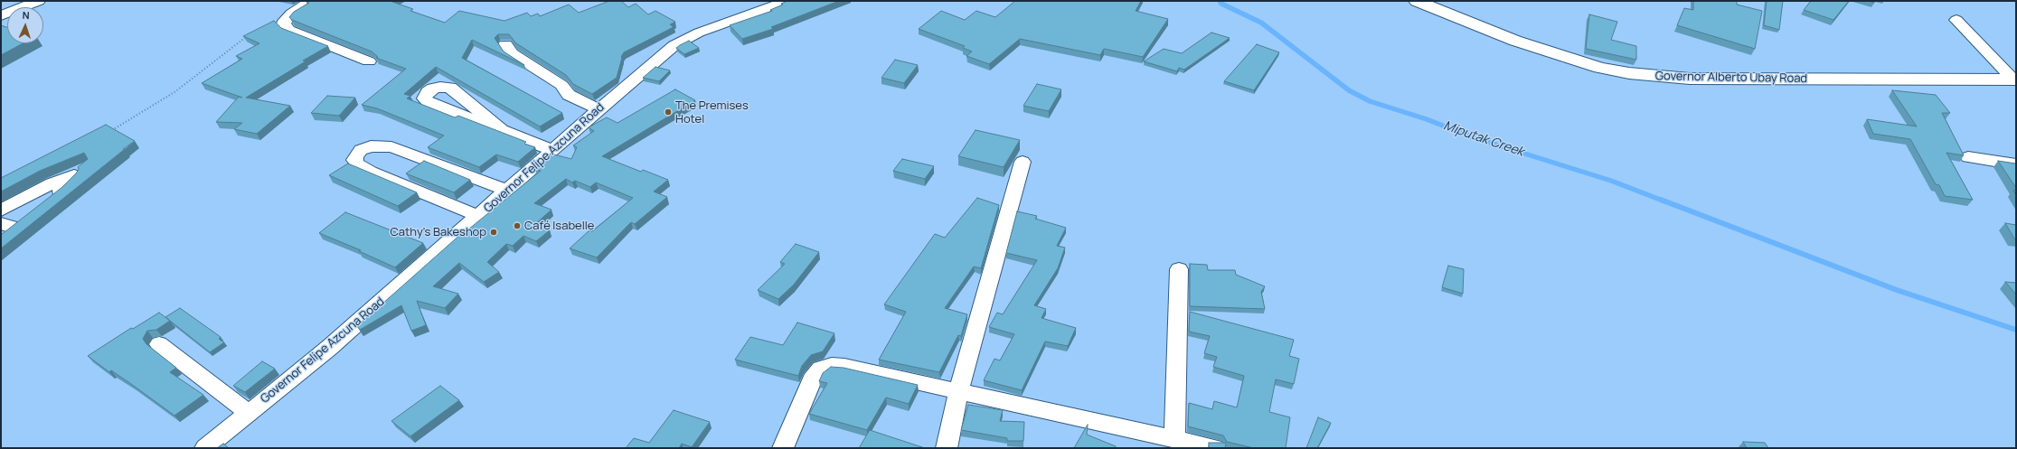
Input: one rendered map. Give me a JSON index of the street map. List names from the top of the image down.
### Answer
{
  "streets": {
    "main road": ["Governor Alberto Ubay Road"],
    "street": ["Governor Felipe Azcuna Road"]
  },
  "water": ["Miputak Creek"],
  "places": ["The Premises Hotel", "Café Isabelle", "Cathy's Bakeshop"],
  "north": "top"
}
